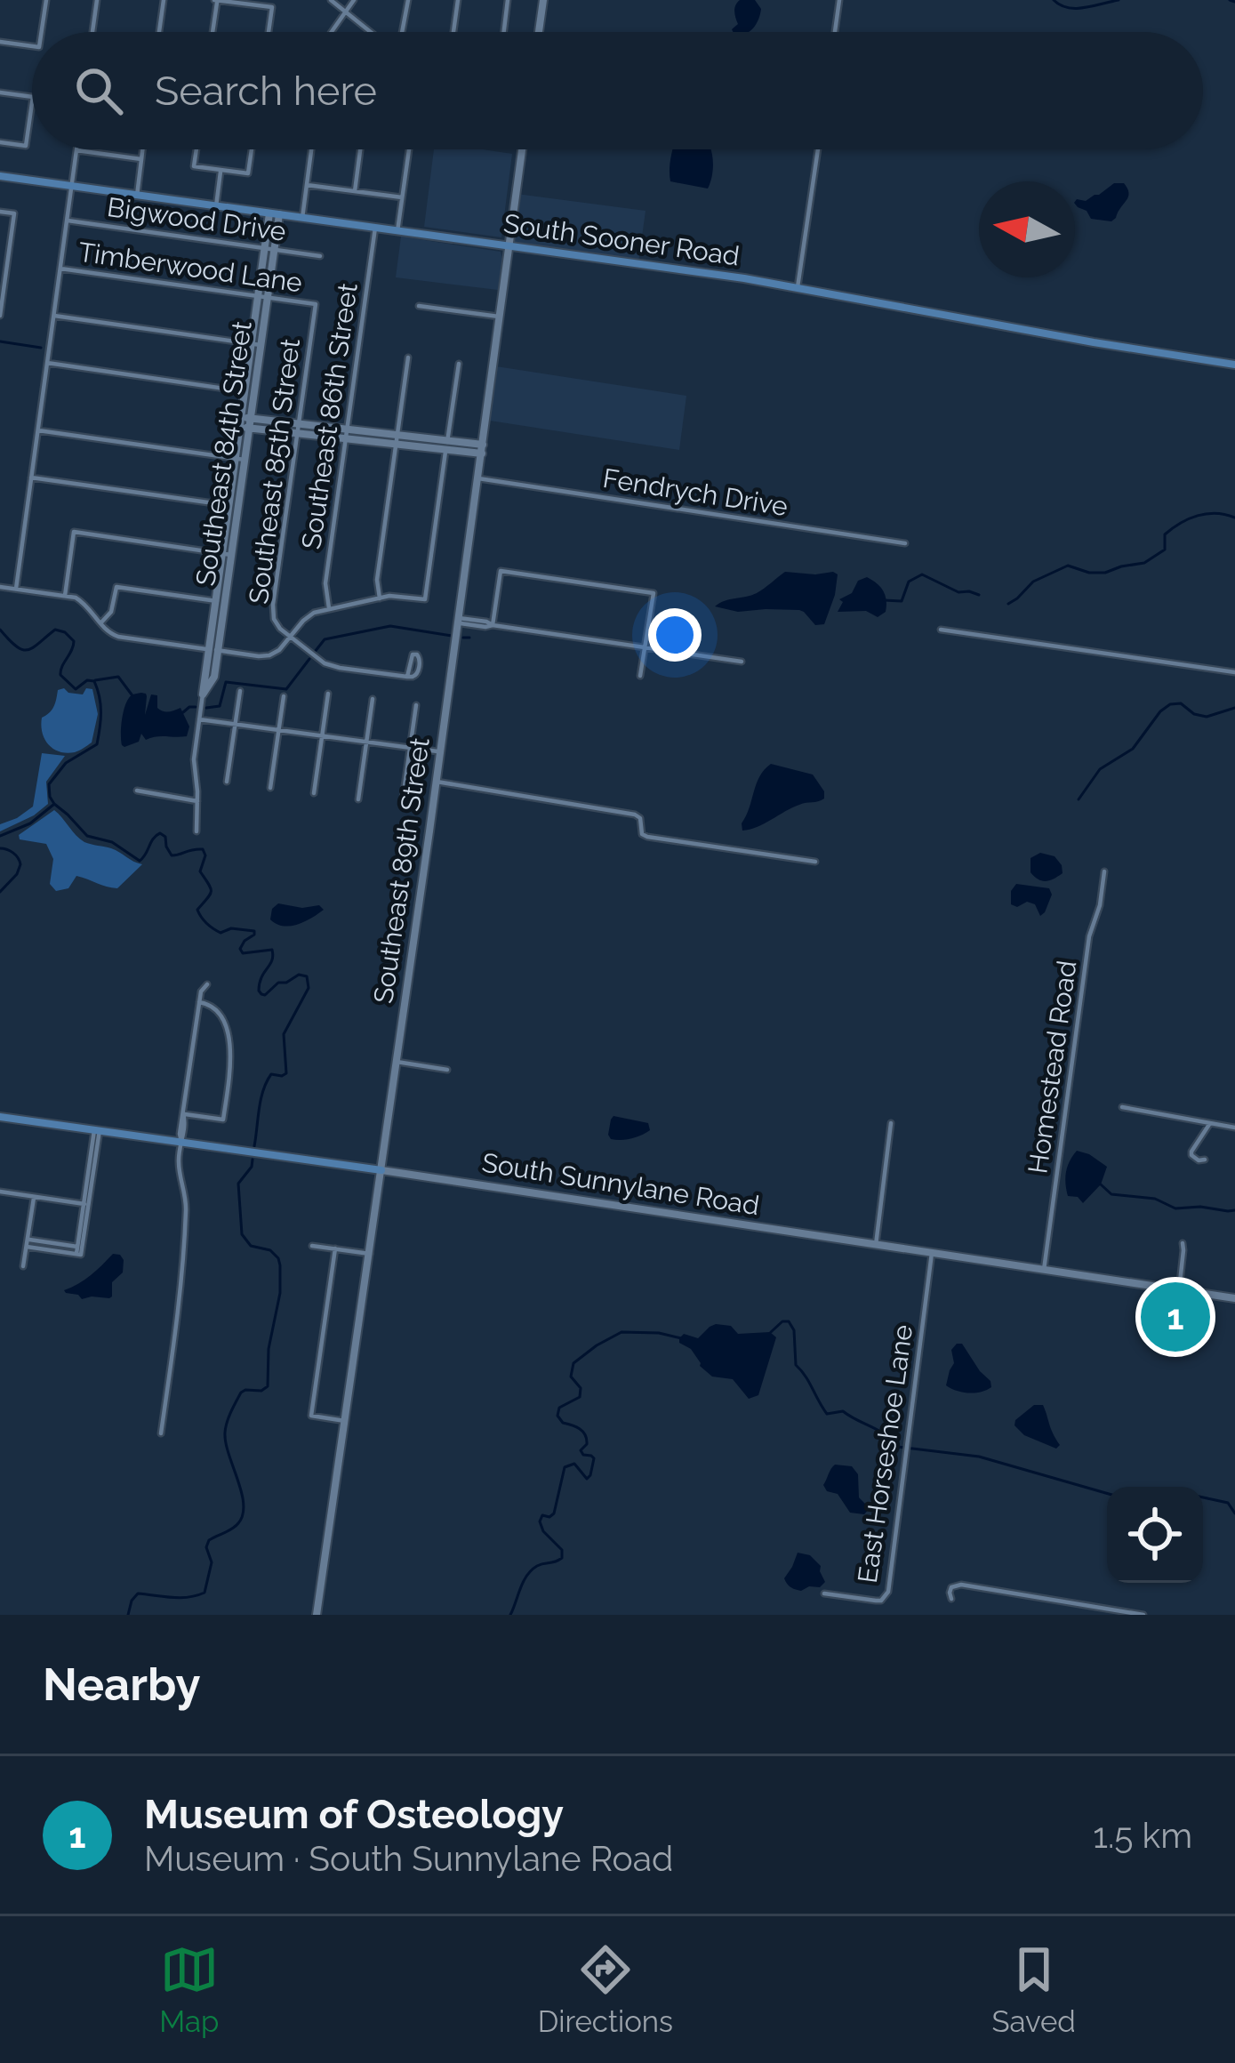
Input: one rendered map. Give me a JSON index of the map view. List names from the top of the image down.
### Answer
{
  "streets": {
    "main road": ["South Sooner Road", "South Sunnylane Road"],
    "street": [
      "Bigwood Drive",
      "Timberwood Lane",
      "Southeast 86th Street",
      "Southeast 84th Street",
      "Southeast 85th Street",
      "Fendrych Drive",
      "Southeast 89th Street",
      "Homestead Road",
      "East Horseshoe Lane"
    ]
  },
  "crossings": [
    ["Bigwood Drive", "Southeast 84th Street"],
    ["South Sooner Road", "Southeast 86th Street"],
    ["South Sooner Road", "Southeast 84th Street"],
    ["South Sooner Road", "Southeast 89th Street"],
    ["Timberwood Lane", "Southeast 84th Street"],
    ["Timberwood Lane", "Southeast 85th Street"],
    ["Fendrych Drive", "Southeast 89th Street"],
    ["Southeast 89th Street", "South Sunnylane Road"],
    ["Homestead Road", "South Sunnylane Road"],
    ["South Sunnylane Road", "East Horseshoe Lane"]
  ],
  "north": "left",
  "page": {
    "search": "Search here",
    "pins": "1",
    "heading": "Nearby",
    "list": [
      {
        "mark": "1",
        "name": "Museum of Osteology",
        "note": "Museum · South Sunnylane Road",
        "value": "1.5 km"
      }
    ],
    "nav": ["Map", "Directions", "Saved"]
  }
}
